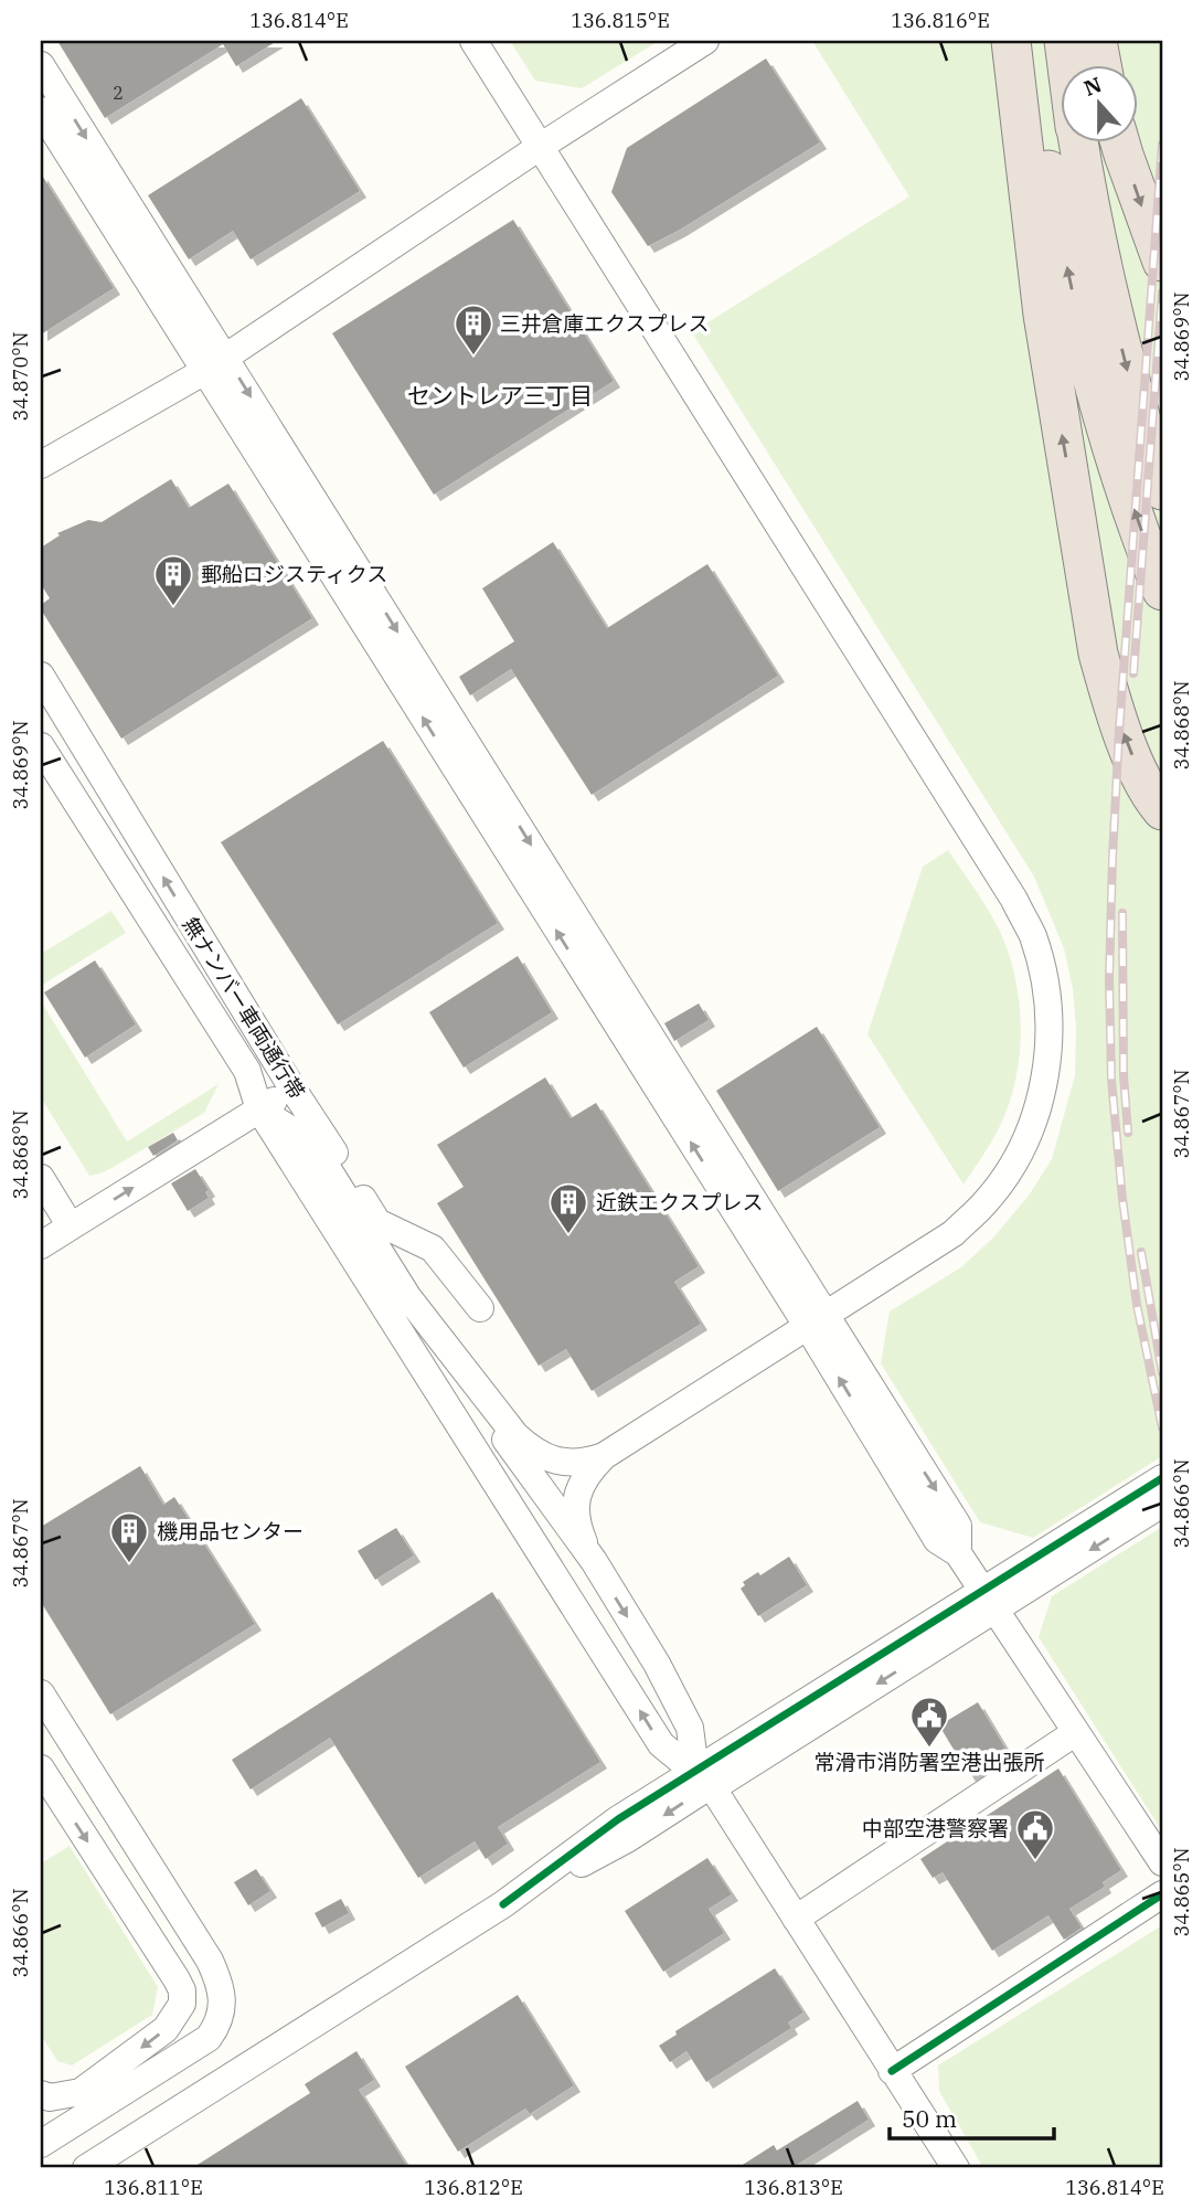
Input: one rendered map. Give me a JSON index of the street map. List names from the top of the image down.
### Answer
{
  "streets": {
    "street": ["無ナンバー車両通行帯"]
  },
  "districts": ["セントレア三丁目"],
  "places": {
    "building": [
      "三井倉庫エクスプレス",
      "郵船ロジスティクス",
      "近鉄エクスプレス",
      "機用品センター"
    ],
    "public building": ["常滑市消防署空港出張所", "中部空港警察署"]
  },
  "house_numbers": ["2"],
  "scale_bar": "50 m",
  "north": "top",
  "coordinates": [
    "136.814°E",
    "136.815°E",
    "136.816°E",
    "34.869°N",
    "34.870°N",
    "34.868°N",
    "34.867°N",
    "34.866°N",
    "34.865°N",
    "136.811°E",
    "136.812°E",
    "136.813°E"
  ]
}
